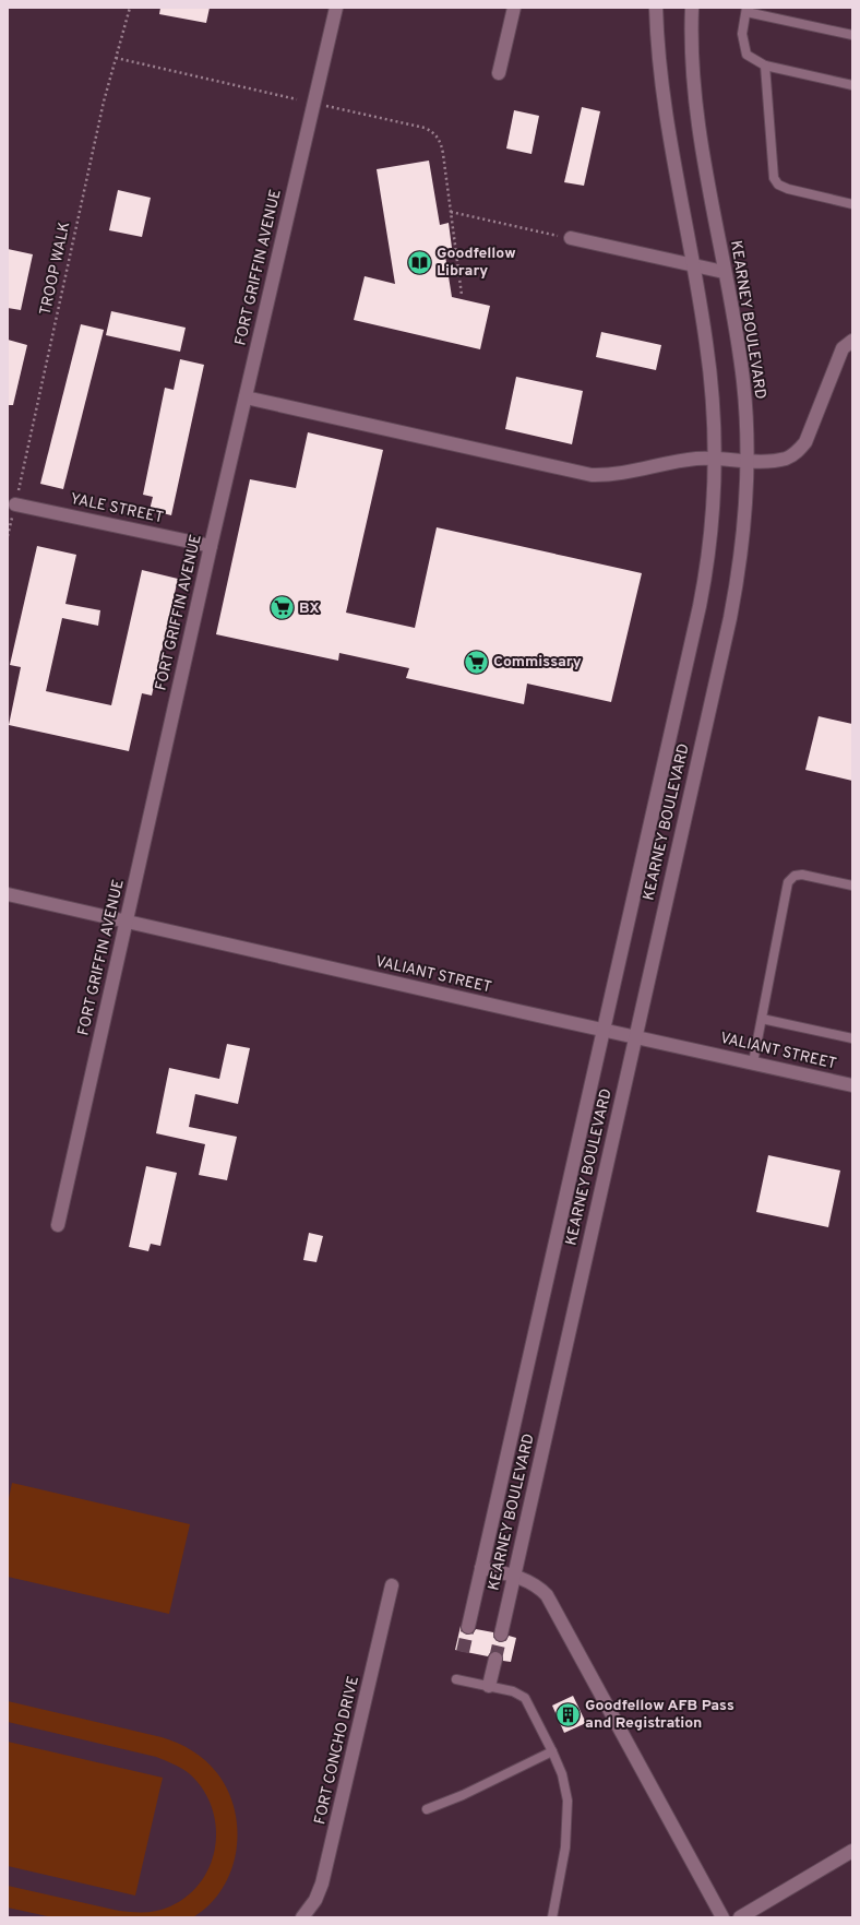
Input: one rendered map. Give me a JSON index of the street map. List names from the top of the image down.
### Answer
{
  "streets": {
    "street": [
      "FORT GRIFFIN AVENUE",
      "KEARNEY BOULEVARD",
      "YALE STREET",
      "VALIANT STREET",
      "FORT CONCHO DRIVE"
    ],
    "path": ["TROOP WALK"]
  },
  "crossings": [
    ["FORT GRIFFIN AVENUE", "YALE STREET"],
    ["FORT GRIFFIN AVENUE", "VALIANT STREET"],
    ["TROOP WALK", "YALE STREET"],
    ["KEARNEY BOULEVARD", "VALIANT STREET"]
  ],
  "places": {
    "library": ["Goodfellow Library"],
    "supermarket": ["BX", "Commissary"],
    "building": ["Goodfellow AFB Pass and Registration"]
  }
}
